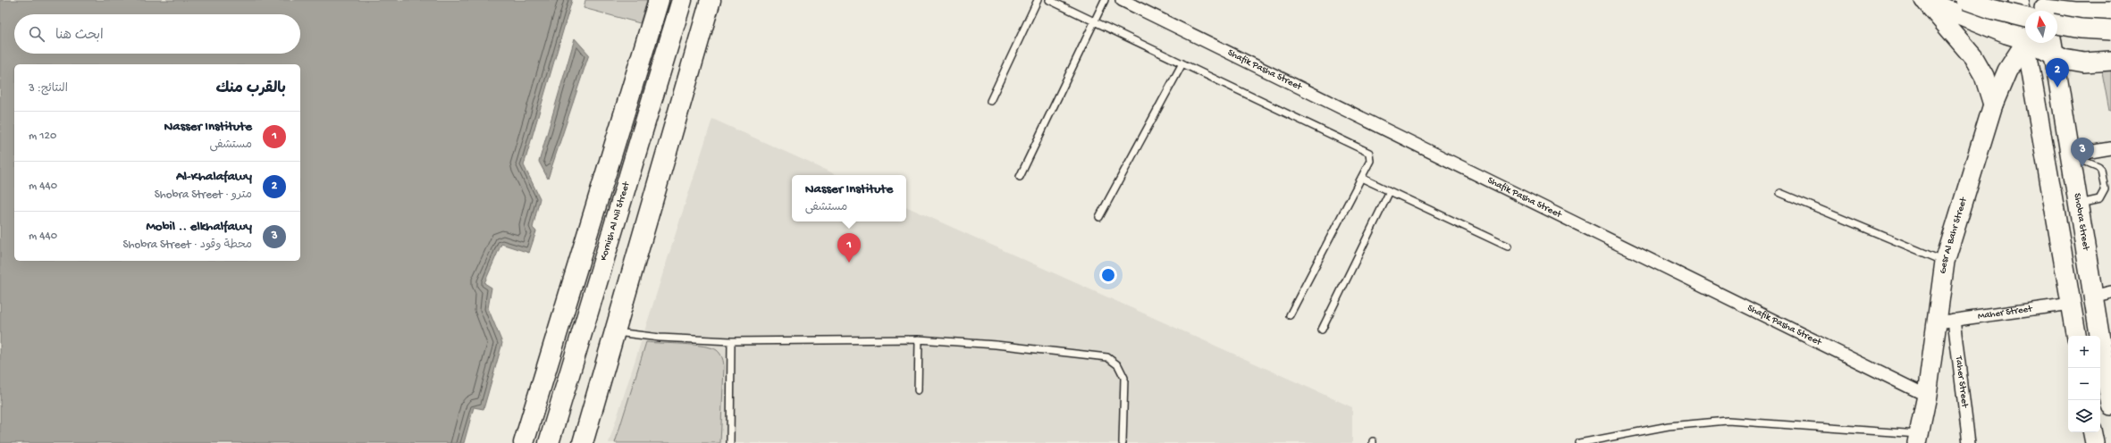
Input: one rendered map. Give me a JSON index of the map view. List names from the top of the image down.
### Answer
{
  "streets": {
    "highway": ["Kornish Al Nil Street"],
    "main road": ["Shobra Street", "Gesr Al Bahr Street"],
    "street": ["Shafik Pasha Street", "Maher Street", "Taher Street"]
  },
  "crossings": [
    ["Shafik Pasha Street", "Gesr Al Bahr Street"],
    ["Gesr Al Bahr Street", "Maher Street"],
    ["Gesr Al Bahr Street", "Taher Street"],
    ["Maher Street", "Taher Street"]
  ],
  "north": "top",
  "page": {
    "search": "ابحث هنا",
    "pins": ["2", "3", "1"],
    "heading": ["بالقرب منك", "النتائج: 3"],
    "list": [
      {
        "mark": "1",
        "name": "Nasser Institute",
        "note": "مستشفى",
        "value": "120 m"
      },
      {
        "mark": "2",
        "name": "Al-Khalafawy",
        "note": "مترو · Shobra Street",
        "value": "440 m"
      },
      {
        "mark": "3",
        "name": "Mobil .. elkhalfawy",
        "note": "محطة وقود · Shobra Street",
        "value": "440 m"
      }
    ],
    "popup": ["Nasser Institute", "مستشفى"],
    "map_buttons": ["+", "−"]
  }
}
